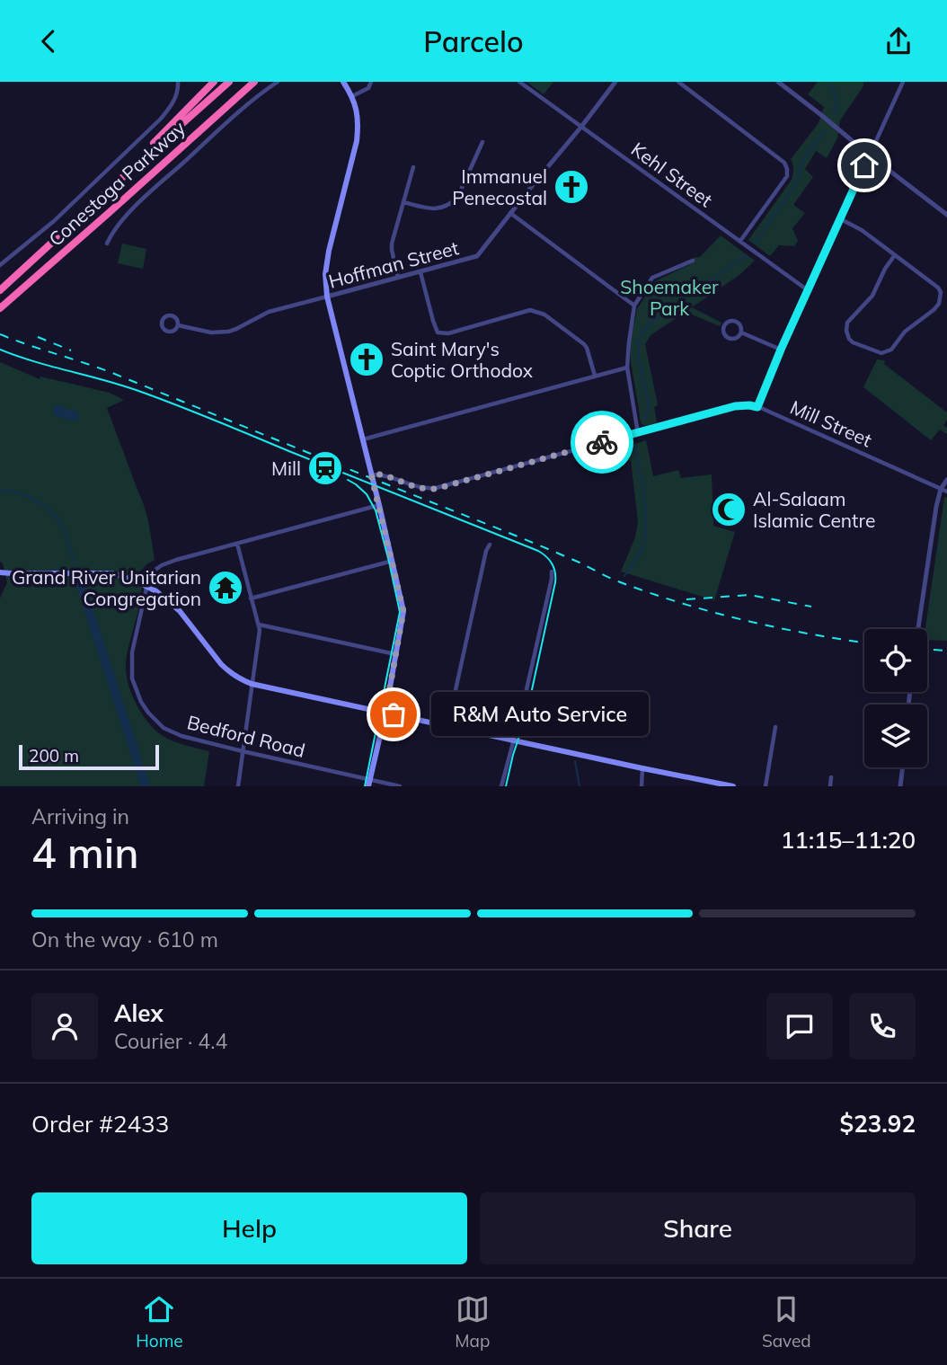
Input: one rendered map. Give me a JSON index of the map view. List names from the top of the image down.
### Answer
{
  "streets": {
    "highway": ["Conestoga Parkway"],
    "street": [
      "Kehl Street",
      "Hoffman Street",
      "Mill Street",
      "Bedford Road"
    ]
  },
  "crossings": [
    ["Kehl Street", "Hoffman Street"]
  ],
  "parks": ["Shoemaker Park"],
  "places": {
    "church": ["Immanuel Penecostal", "Saint Mary's Coptic Orthodox"],
    "station": ["Mill"],
    "mosque": ["Al-Salaam Islamic Centre"],
    "temple": ["Grand River Unitarian Congregation"],
    "other": ["R&M Auto Service"]
  },
  "scale_bar": "200 m",
  "page": {
    "header": "Parcelo",
    "bubble": "R&M Auto Service",
    "scale": "200 m",
    "heading": ["4 min", "Arriving in", "11:15–11:20"],
    "panel": [
      "Alex",
      "Courier · 4.4",
      "Order #2433",
      "$23.92"
    ],
    "bar": "On the way · 610 m",
    "buttons": ["Help", "Share"],
    "tabs": ["Home", "Map", "Saved"]
  }
}
